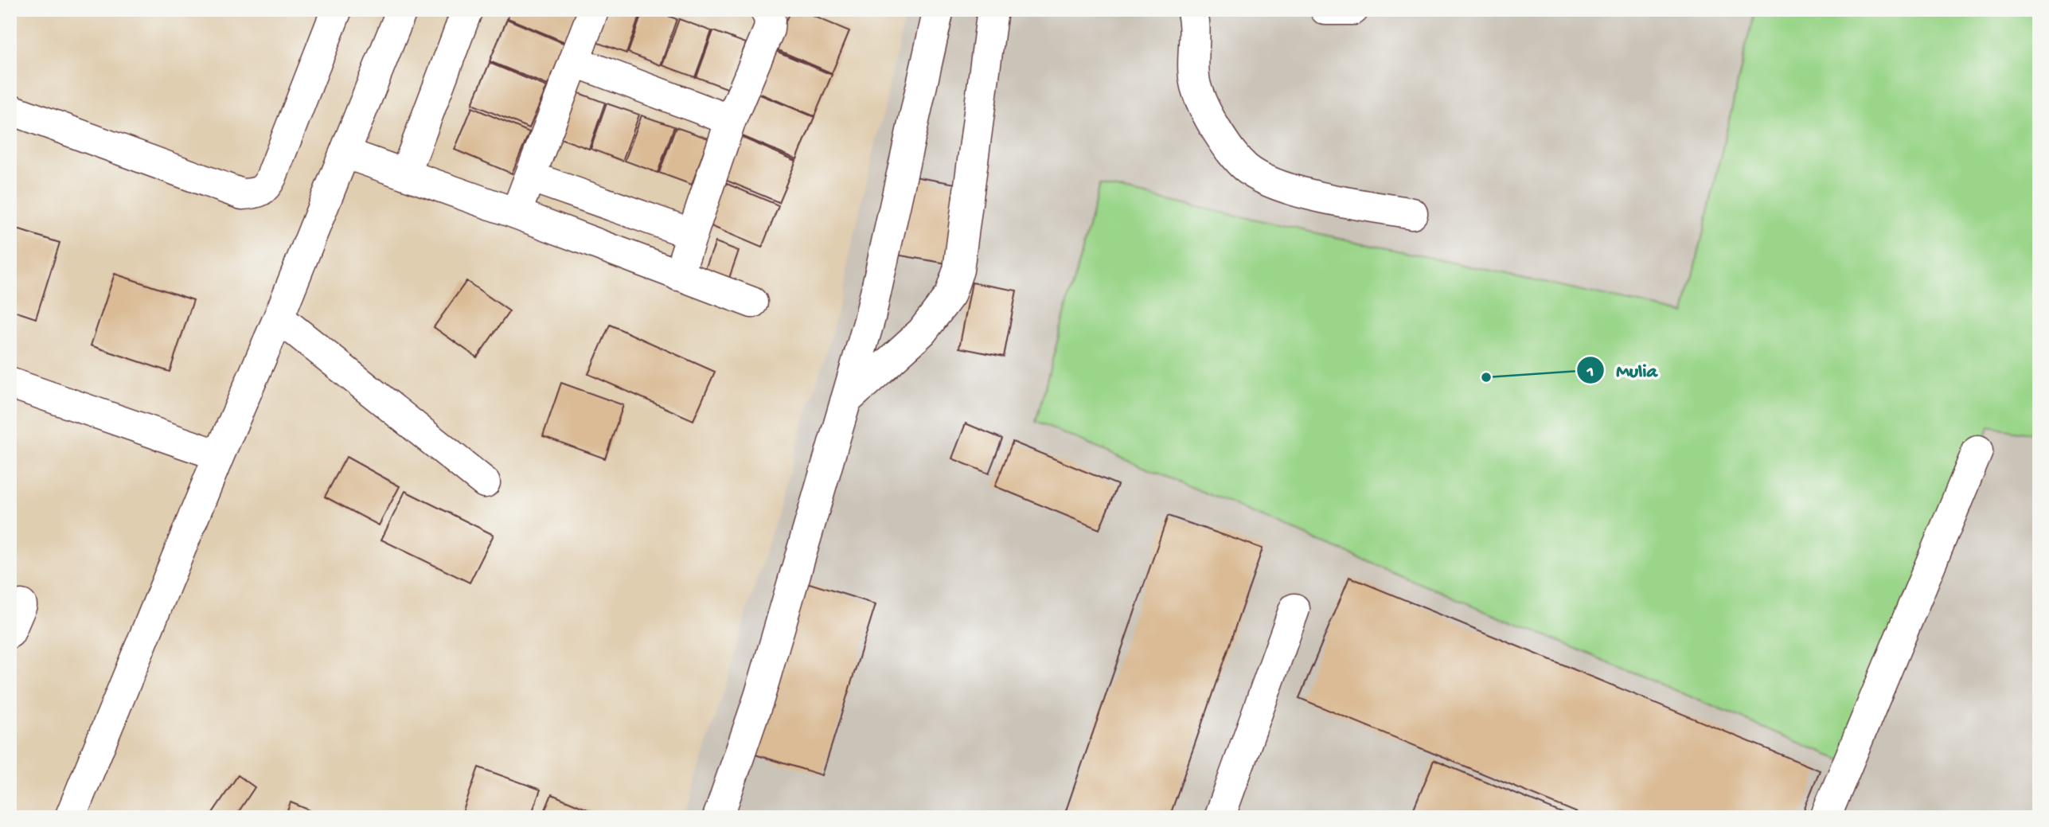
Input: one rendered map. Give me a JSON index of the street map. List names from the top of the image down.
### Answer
{
  "places": ["Mulia"]
}
